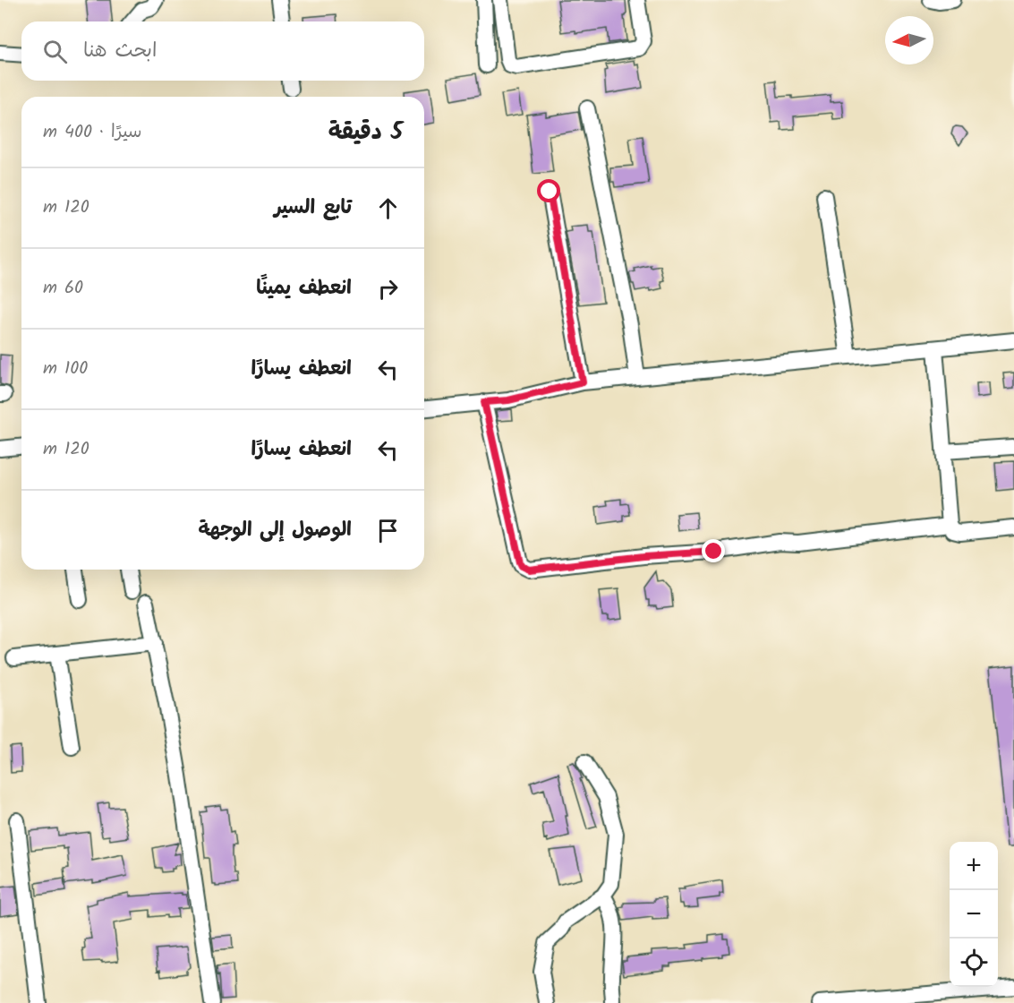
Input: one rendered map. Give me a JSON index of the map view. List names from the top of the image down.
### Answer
{
  "north": "left",
  "page": {
    "search": "ابحث هنا",
    "heading": ["5 دقيقة", "سيرًا · 400 m"],
    "list": [
      ["تابع السير", "120 m"],
      ["انعطف يمينًا", "60 m"],
      ["انعطف يسارًا", "100 m"],
      ["انعطف يسارًا", "120 m"],
      "الوصول إلى الوجهة"
    ],
    "map_buttons": ["+", "−"]
  }
}
